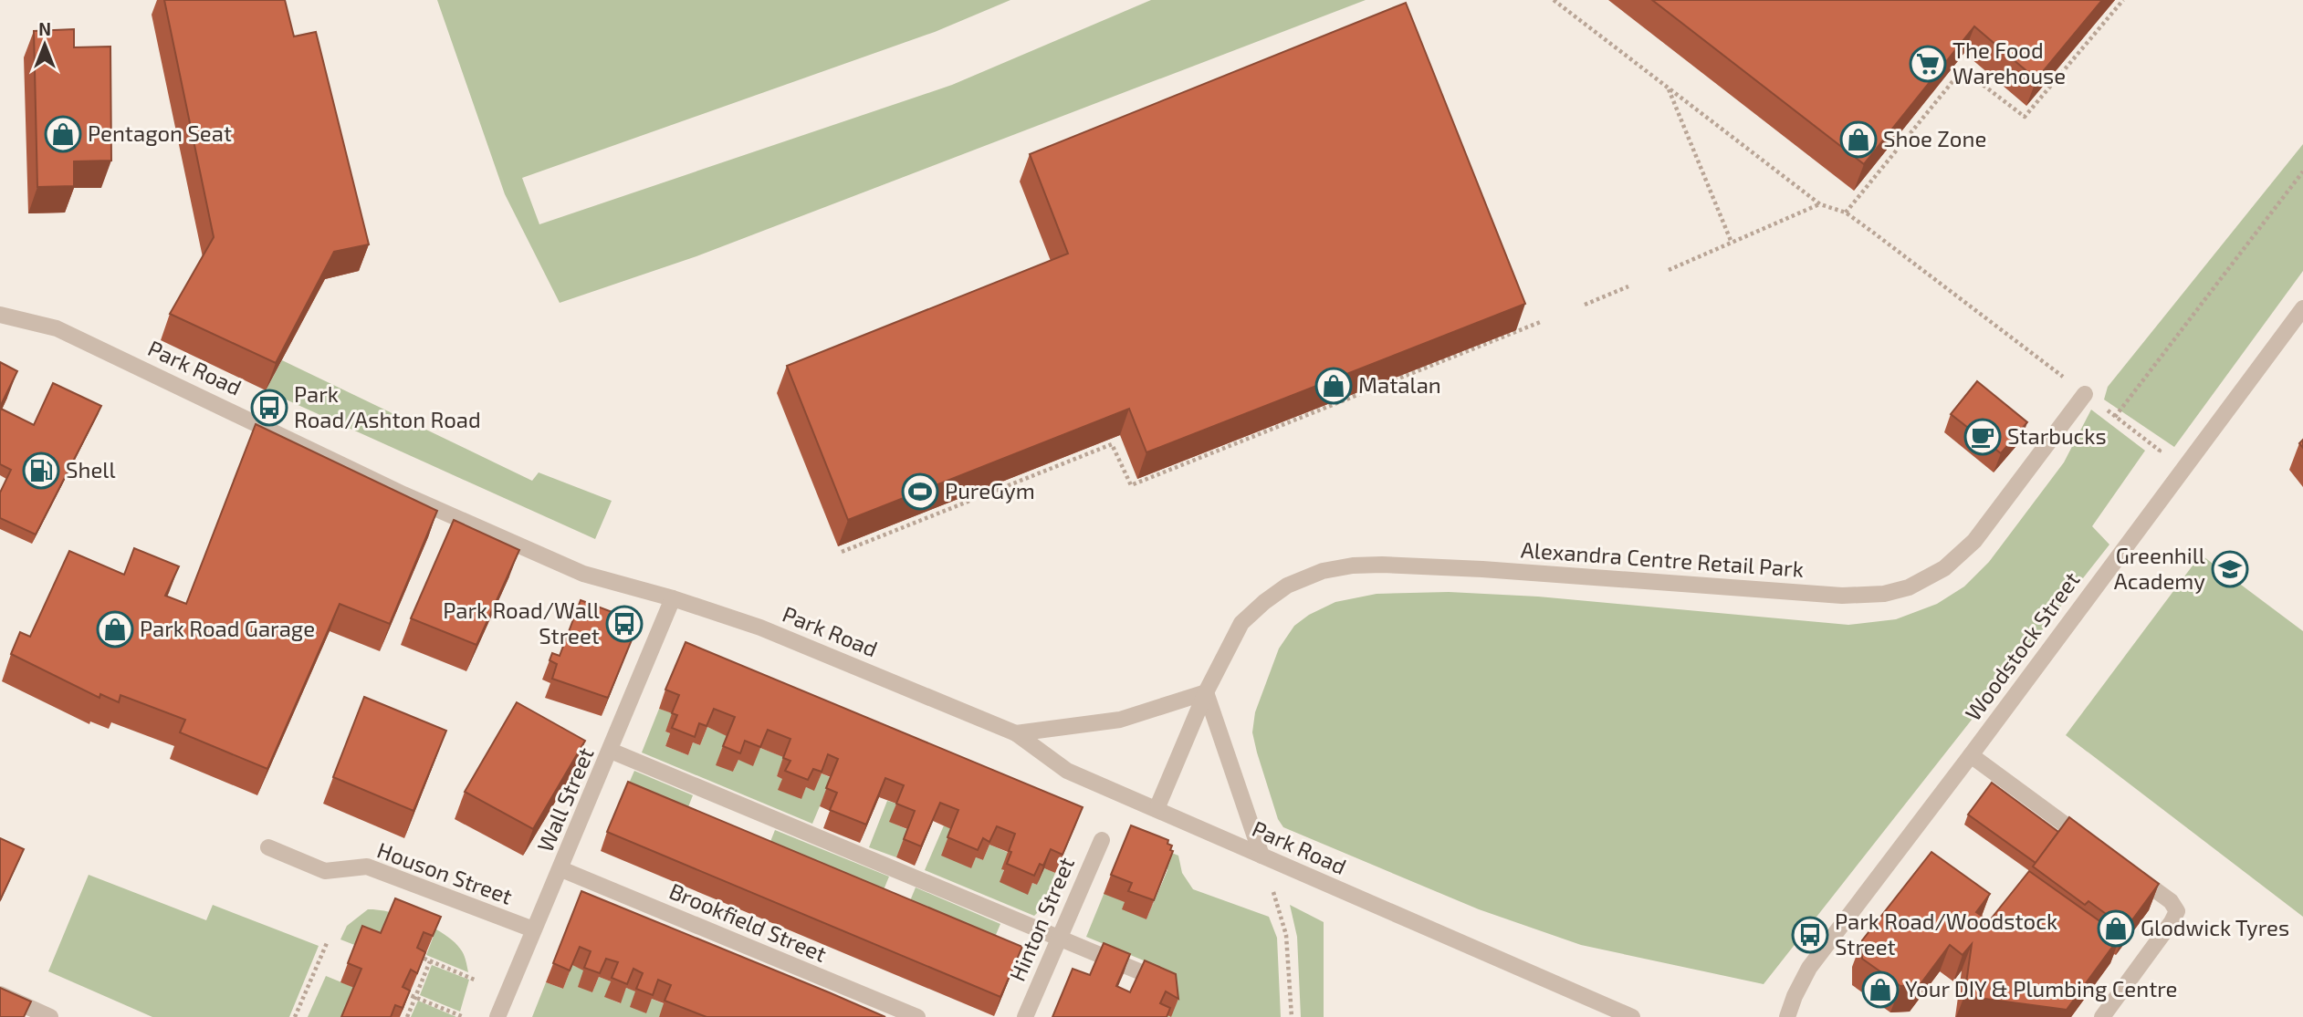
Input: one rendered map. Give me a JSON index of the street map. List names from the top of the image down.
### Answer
{
  "streets": {
    "street": [
      "Park Road",
      "Alexandra Centre Retail Park",
      "Woodstock Street",
      "Wall Street",
      "Houson Street",
      "Hinton Street",
      "Brookfield Street"
    ]
  },
  "crossings": [
    ["Park Road", "Alexandra Centre Retail Park"],
    ["Park Road", "Wall Street"],
    ["Wall Street", "Houson Street"],
    ["Wall Street", "Brookfield Street"]
  ],
  "places": {
    "supermarket": ["The Food Warehouse"],
    "shop": [
      "Pentagon Seat",
      "Shoe Zone",
      "Matalan",
      "Park Road Garage",
      "Glodwick Tyres",
      "Your DIY & Plumbing Centre"
    ],
    "bus stop": ["Park Road/Ashton Road", "Park Road/Wall Street", "Park Road/Woodstock Street"],
    "cafe": ["Starbucks"],
    "fuel station": ["Shell"],
    "sports": ["PureGym"],
    "school or university": ["Greenhill Academy"]
  },
  "north": "top"
}
